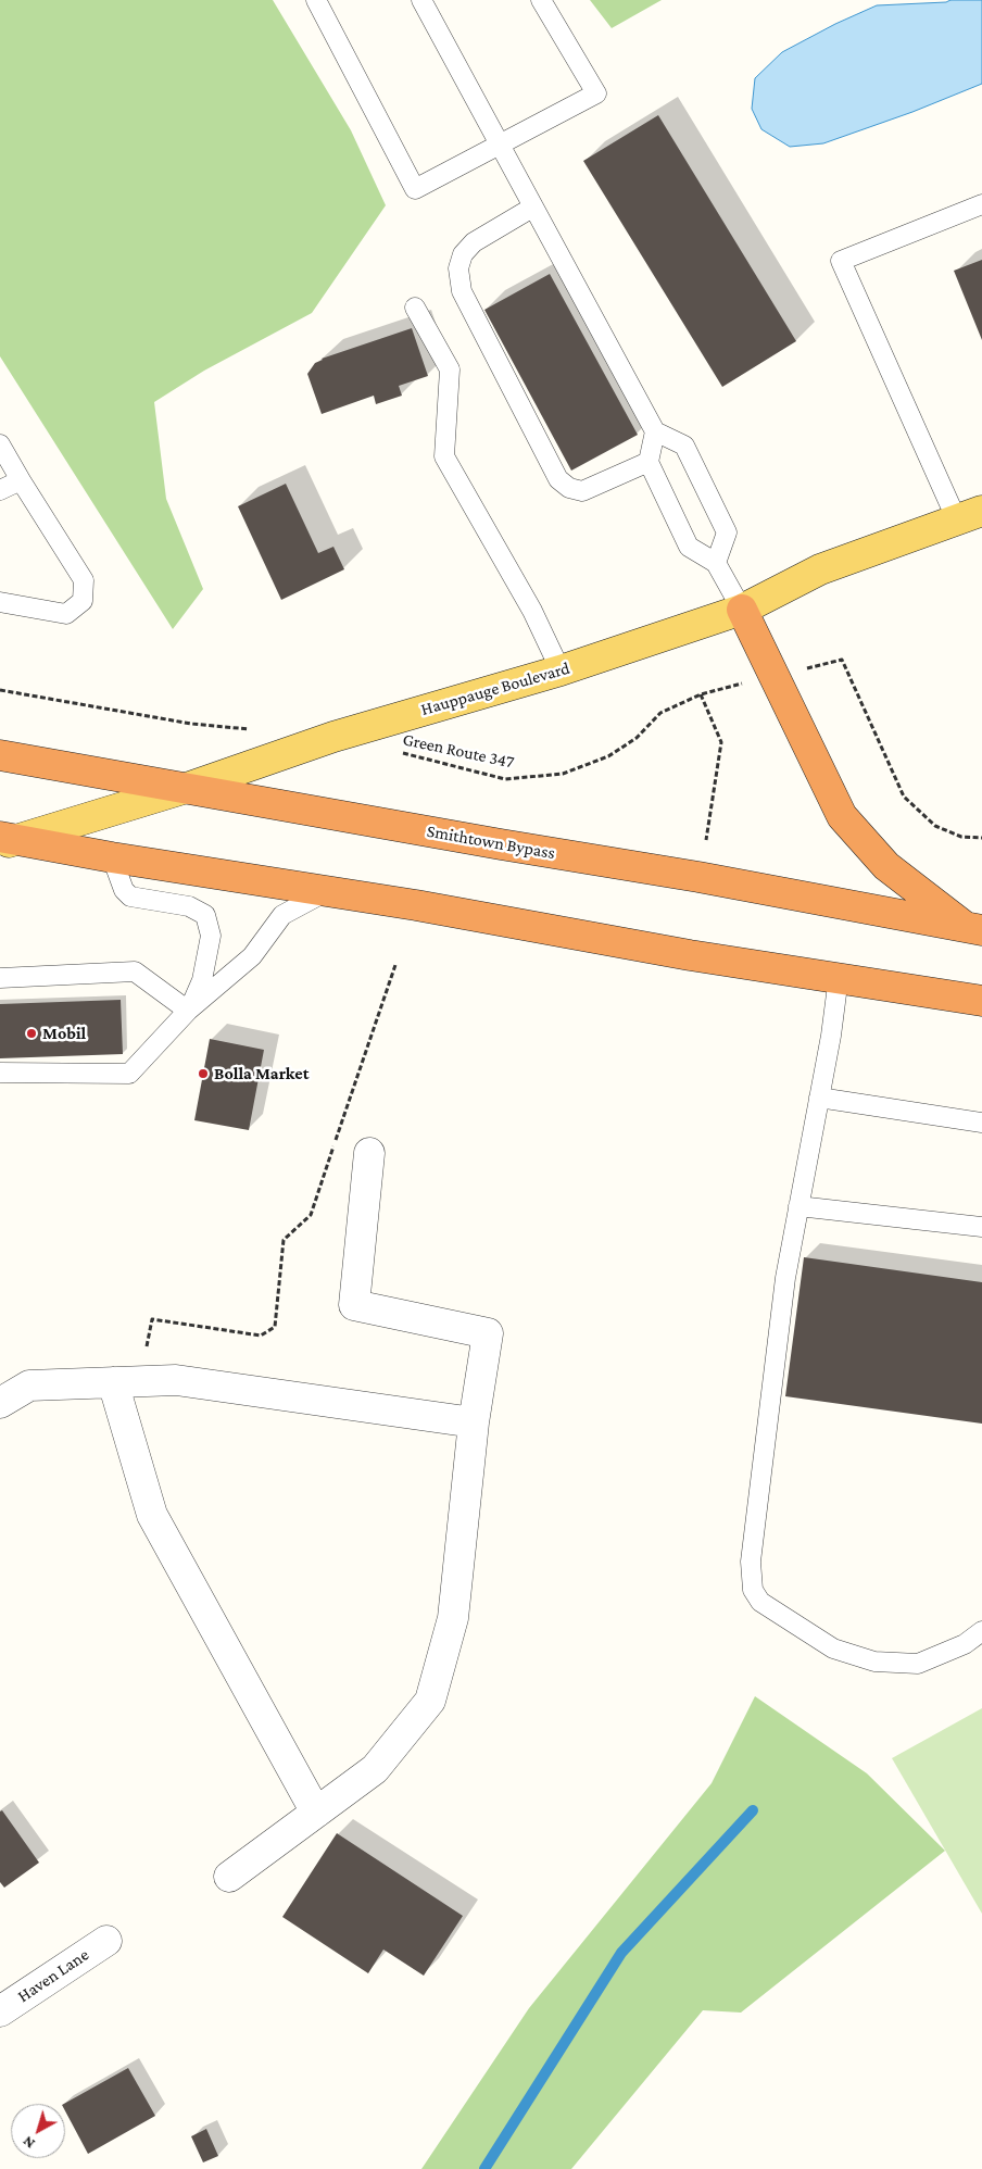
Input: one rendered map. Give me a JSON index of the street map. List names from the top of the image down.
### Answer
{
  "streets": {
    "highway": ["Smithtown Bypass"],
    "main road": ["Hauppauge Boulevard"],
    "street": ["Haven Lane"],
    "path": ["Green Route 347"]
  },
  "crossings": [
    ["Hauppauge Boulevard", "Smithtown Bypass"]
  ],
  "places": ["Mobil", "Bolla Market"],
  "north": "bottom left"
}
